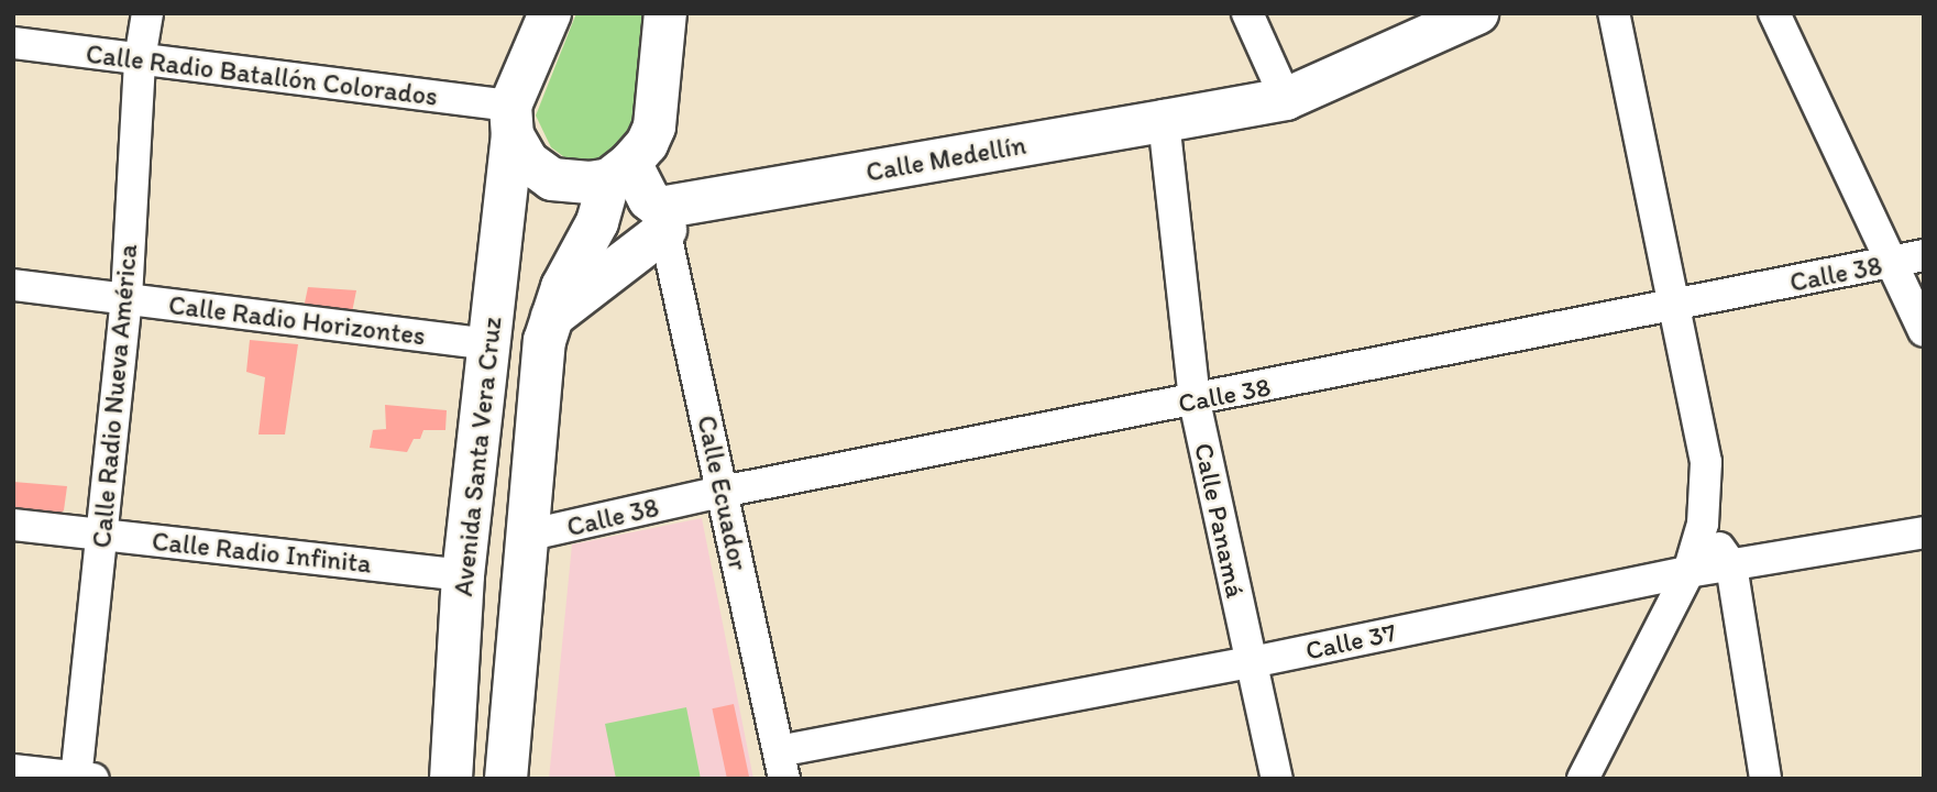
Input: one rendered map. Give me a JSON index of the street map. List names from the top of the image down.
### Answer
{
  "streets": {
    "street": [
      "Calle Radio Batallón Colorados",
      "Calle Medellín",
      "Calle 38",
      "Calle Radio Horizontes",
      "Calle Radio Nueva América",
      "Avenida Santa Vera Cruz",
      "Calle Ecuador",
      "Calle Panamá",
      "Calle Radio Infinita",
      "Calle 37"
    ]
  },
  "crossings": [
    ["Calle Radio Batallón Colorados", "Calle Radio Nueva América"],
    ["Calle Radio Batallón Colorados", "Avenida Santa Vera Cruz"],
    ["Calle Medellín", "Calle Ecuador"],
    ["Calle Medellín", "Calle Panamá"],
    ["Calle 38", "Avenida Santa Vera Cruz"],
    ["Calle 38", "Calle Ecuador"],
    ["Calle 38", "Calle Panamá"],
    ["Calle Radio Horizontes", "Calle Radio Nueva América"],
    ["Calle Radio Horizontes", "Avenida Santa Vera Cruz"],
    ["Calle Radio Nueva América", "Calle Radio Infinita"],
    ["Avenida Santa Vera Cruz", "Calle Radio Infinita"],
    ["Calle Ecuador", "Calle 37"],
    ["Calle Panamá", "Calle 37"]
  ]
}
